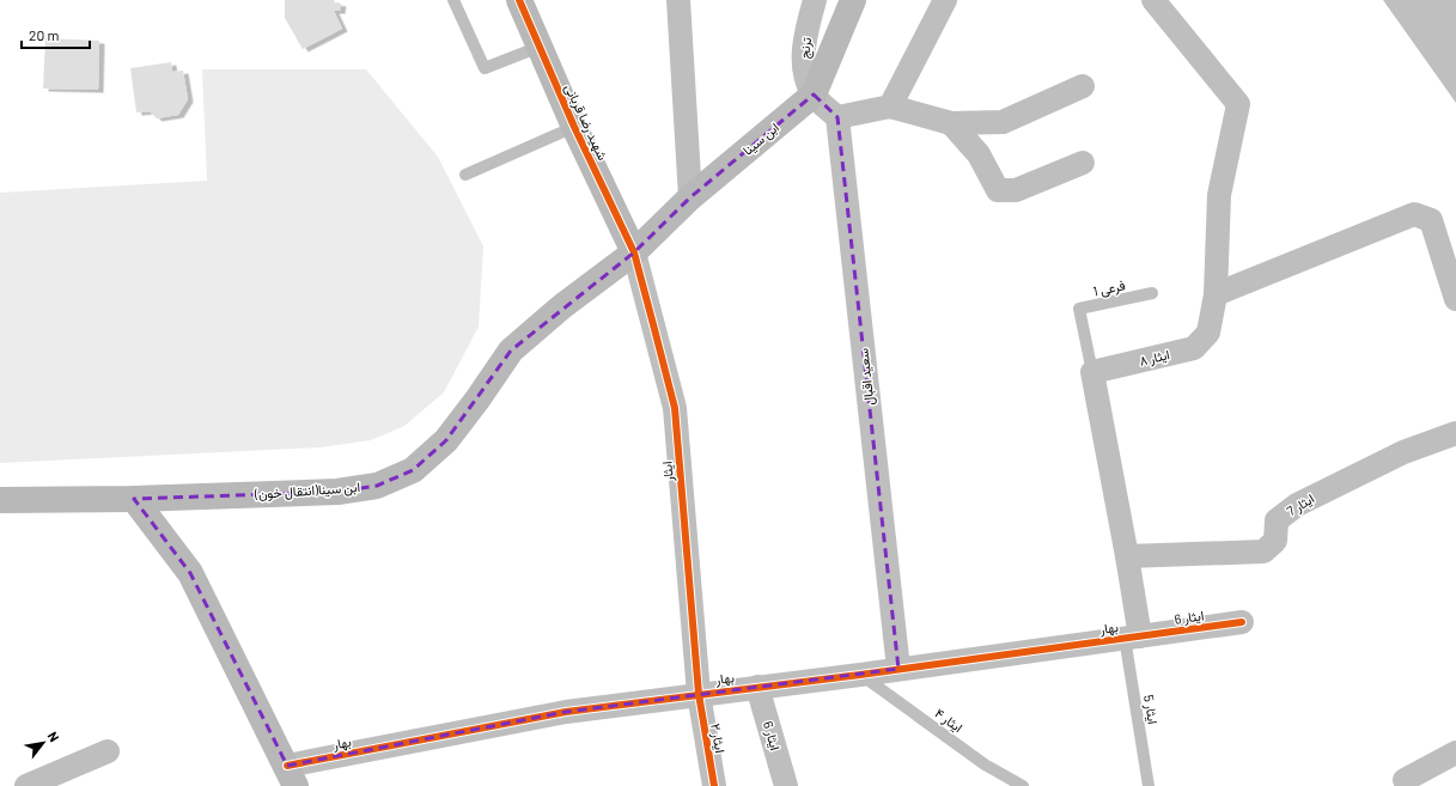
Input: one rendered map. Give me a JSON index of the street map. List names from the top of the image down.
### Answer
{
  "streets": {
    "main road": [
      "شهید رضا قربانی",
      "ابن سینا",
      "ابن سینا(انتقال خون)",
      "بهار"
    ],
    "street": [
      "ترنج",
      "ایثار ۸",
      "سعید اقبال",
      "ایثار",
      "ایثار 7",
      "ایثار 6",
      "ایثار ۲"
    ],
    "lane": ["فرعی 1", "ایثار 5", "ایثار ۴"]
  },
  "crossings": [
    ["ترنج", "ابن سینا"],
    ["شهید رضا قربانی", "ابن سینا"],
    ["شهید رضا قربانی", "ایثار"],
    ["شهید رضا قربانی", "ابن سینا(انتقال خون)"],
    ["ابن سینا", "ایثار"],
    ["ابن سینا", "ابن سینا(انتقال خون)"],
    ["فرعی 1", "ایثار ۸"],
    ["سعید اقبال", "بهار"],
    ["ایثار", "ابن سینا(انتقال خون)"],
    ["ایثار", "بهار"],
    ["ایثار", "ایثار ۲"],
    ["ابن سینا(انتقال خون)", "بهار"],
    ["ایثار 6", "بهار"],
    ["ایثار 6", "ایثار 5"],
    ["بهار", "ایثار 5"],
    ["بهار", "ایثار ۴"],
    ["بهار", "ایثار ۲"]
  ],
  "scale_bar": "20 m",
  "north": "top right"
}
